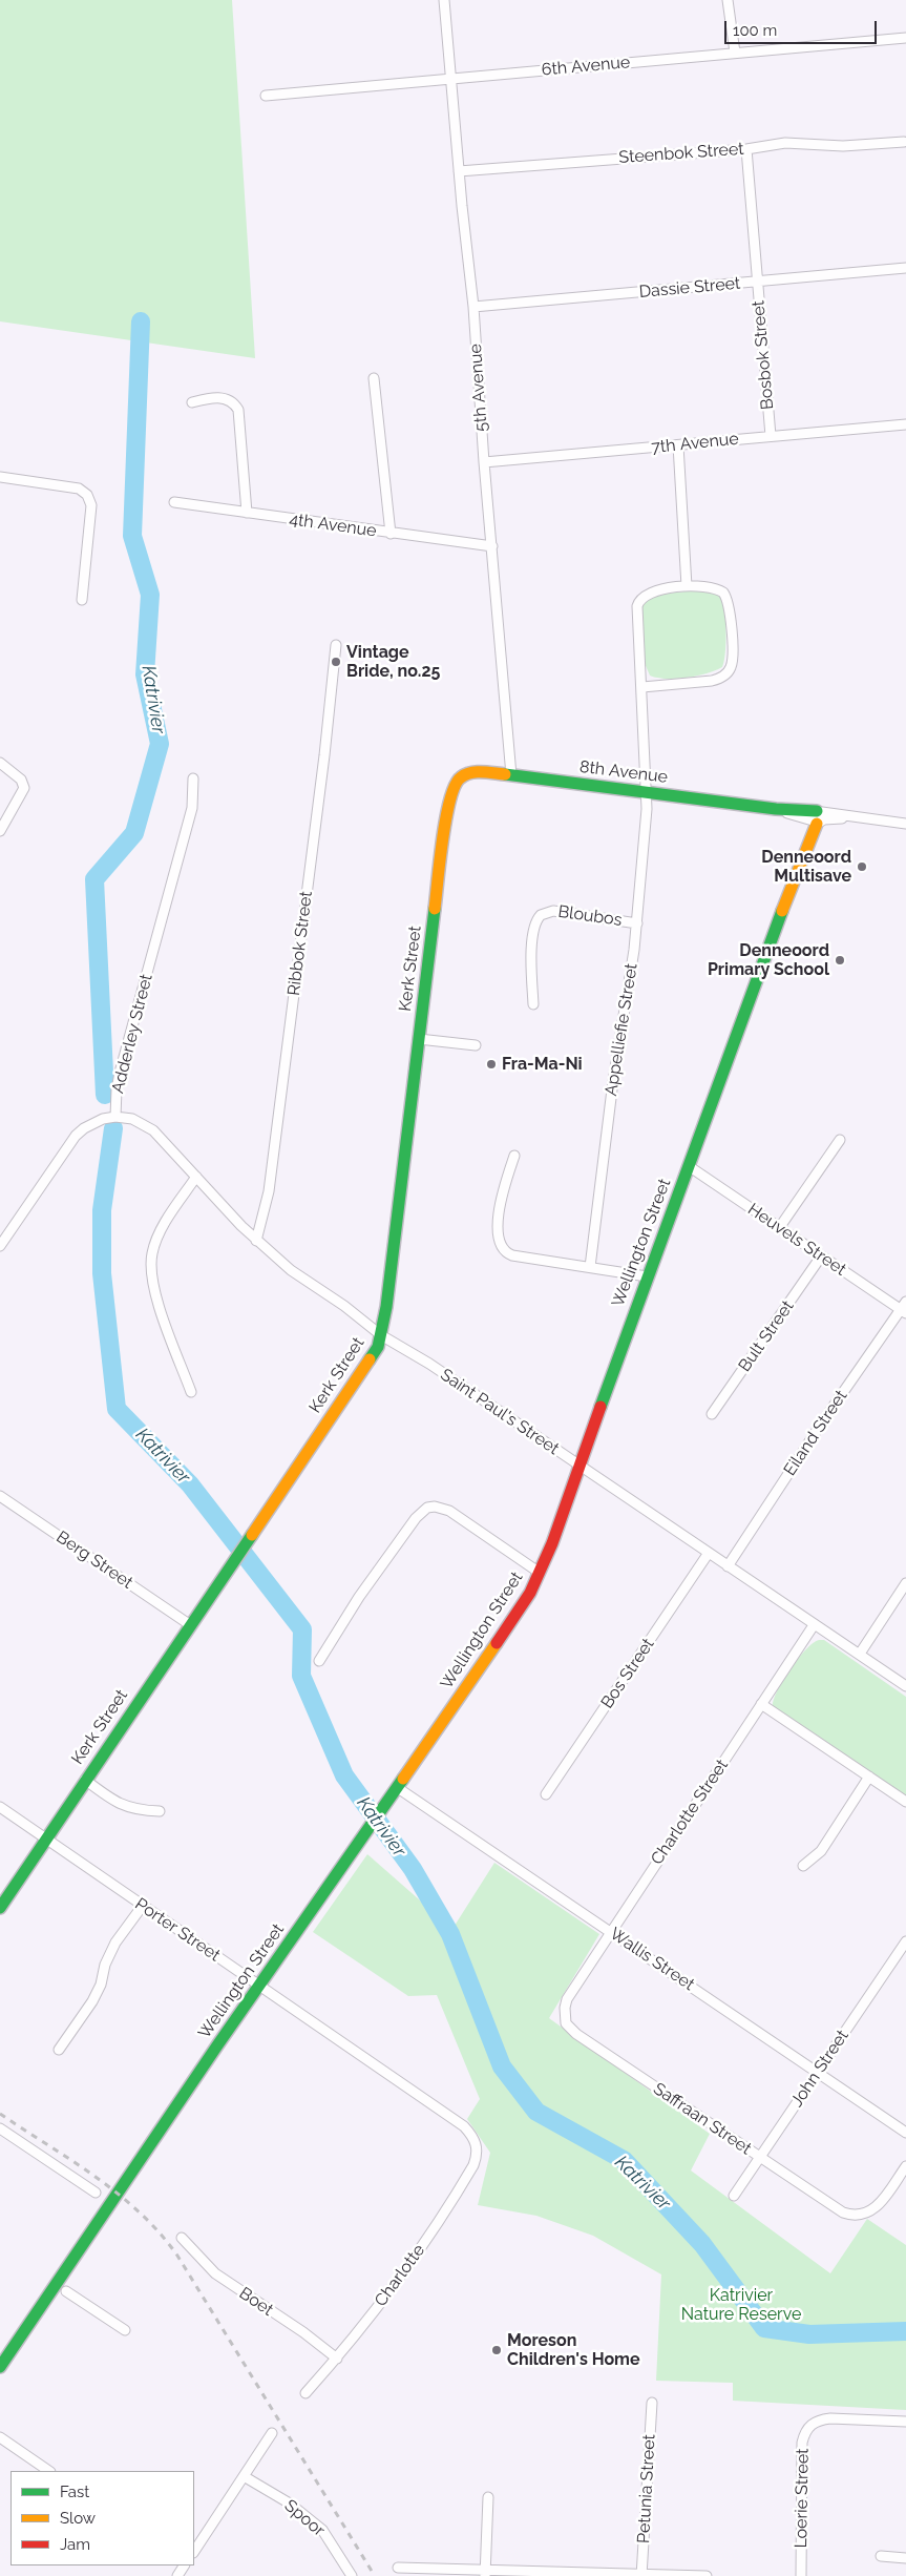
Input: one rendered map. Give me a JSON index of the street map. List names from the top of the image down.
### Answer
{
  "streets": {
    "street": [
      "6th Avenue",
      "Steenbok Street",
      "Dassie Street",
      "Bosbok Street",
      "5th Avenue",
      "7th Avenue",
      "4th Avenue",
      "8th Avenue",
      "Bloubos",
      "Ribbok Street",
      "Kerk Street",
      "Appelliefie Street",
      "Adderley Street",
      "Heuvels Street",
      "Wellington Street",
      "Bult Street",
      "Saint Paul's Street",
      "Eiland Street",
      "Berg Street",
      "Bos Street",
      "Charlotte Street",
      "Porter Street",
      "Wallis Street",
      "John Street",
      "Saffraan Street",
      "Charlotte",
      "Boet",
      "Petunia Street",
      "Loerie Street",
      "Spoor"
    ]
  },
  "crossings": [
    ["6th Avenue", "5th Avenue"],
    ["Steenbok Street", "Bosbok Street"],
    ["Steenbok Street", "5th Avenue"],
    ["Dassie Street", "Bosbok Street"],
    ["Dassie Street", "5th Avenue"],
    ["Bosbok Street", "7th Avenue"],
    ["5th Avenue", "7th Avenue"],
    ["5th Avenue", "4th Avenue"],
    ["5th Avenue", "8th Avenue"],
    ["8th Avenue", "Kerk Street"],
    ["8th Avenue", "Appelliefie Street"],
    ["8th Avenue", "Wellington Street"],
    ["Bloubos", "Appelliefie Street"],
    ["Ribbok Street", "Saint Paul's Street"],
    ["Kerk Street", "Saint Paul's Street"],
    ["Kerk Street", "Berg Street"],
    ["Kerk Street", "Porter Street"],
    ["Adderley Street", "Saint Paul's Street"],
    ["Heuvels Street", "Wellington Street"],
    ["Heuvels Street", "Bult Street"],
    ["Heuvels Street", "Eiland Street"],
    ["Wellington Street", "Saint Paul's Street"],
    ["Wellington Street", "Porter Street"],
    ["Wellington Street", "Wallis Street"],
    ["Saint Paul's Street", "Eiland Street"],
    ["Saint Paul's Street", "Bos Street"],
    ["Saint Paul's Street", "Charlotte Street"],
    ["Charlotte Street", "Wallis Street"],
    ["Charlotte Street", "Saffraan Street"],
    ["Porter Street", "Charlotte"],
    ["Wallis Street", "John Street"],
    ["John Street", "Saffraan Street"],
    ["Charlotte", "Boet"]
  ],
  "water": ["Katrivier"],
  "parks": ["Katrivier Nature Reserve"],
  "places": [
    "Vintage Bride, no.25",
    "Denneoord Multisave",
    "Denneoord Primary School",
    "Fra-Ma-Ni",
    "Moreson Children's Home"
  ],
  "legend": ["Fast", "Slow", "Jam"],
  "scale_bar": "100 m"
}
